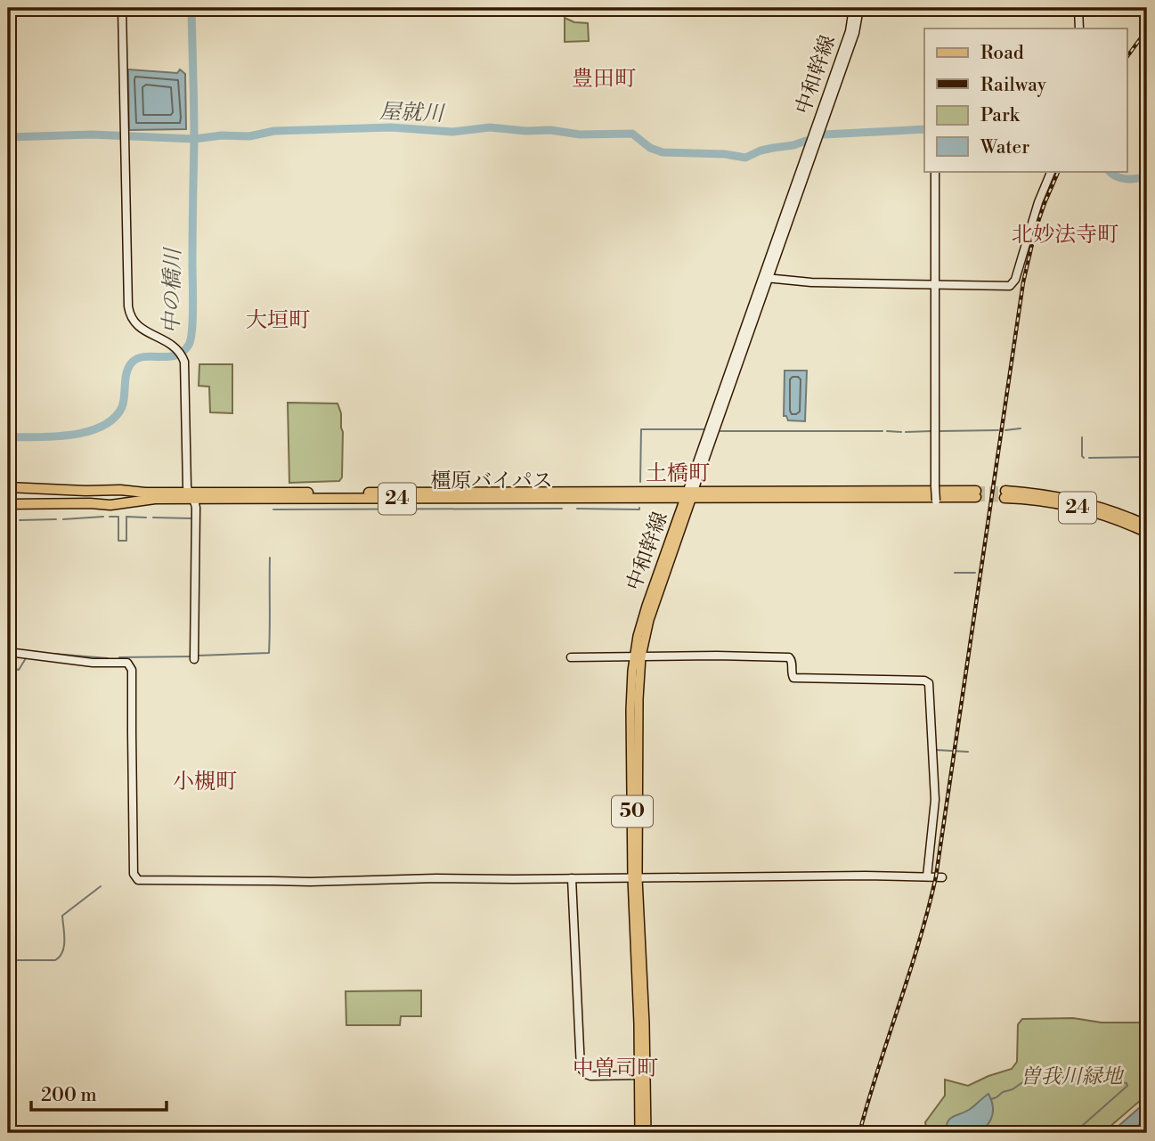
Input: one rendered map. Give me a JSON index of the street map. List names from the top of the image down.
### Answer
{
  "streets": {
    "highway": ["橿原バイパス", "24"],
    "main road": ["中和幹線", "50"]
  },
  "crossings": [
    ["中和幹線", "橿原バイパス"]
  ],
  "districts": [
    "豊田町",
    "北妙法寺町",
    "大垣町",
    "土橋町",
    "小槻町",
    "中曽司町"
  ],
  "water": ["屋就川", "中の橋川"],
  "parks": ["曽我川緑地"],
  "legend": [
    "Road",
    "Railway",
    "Park",
    "Water"
  ],
  "scale_bar": "200 m"
}
